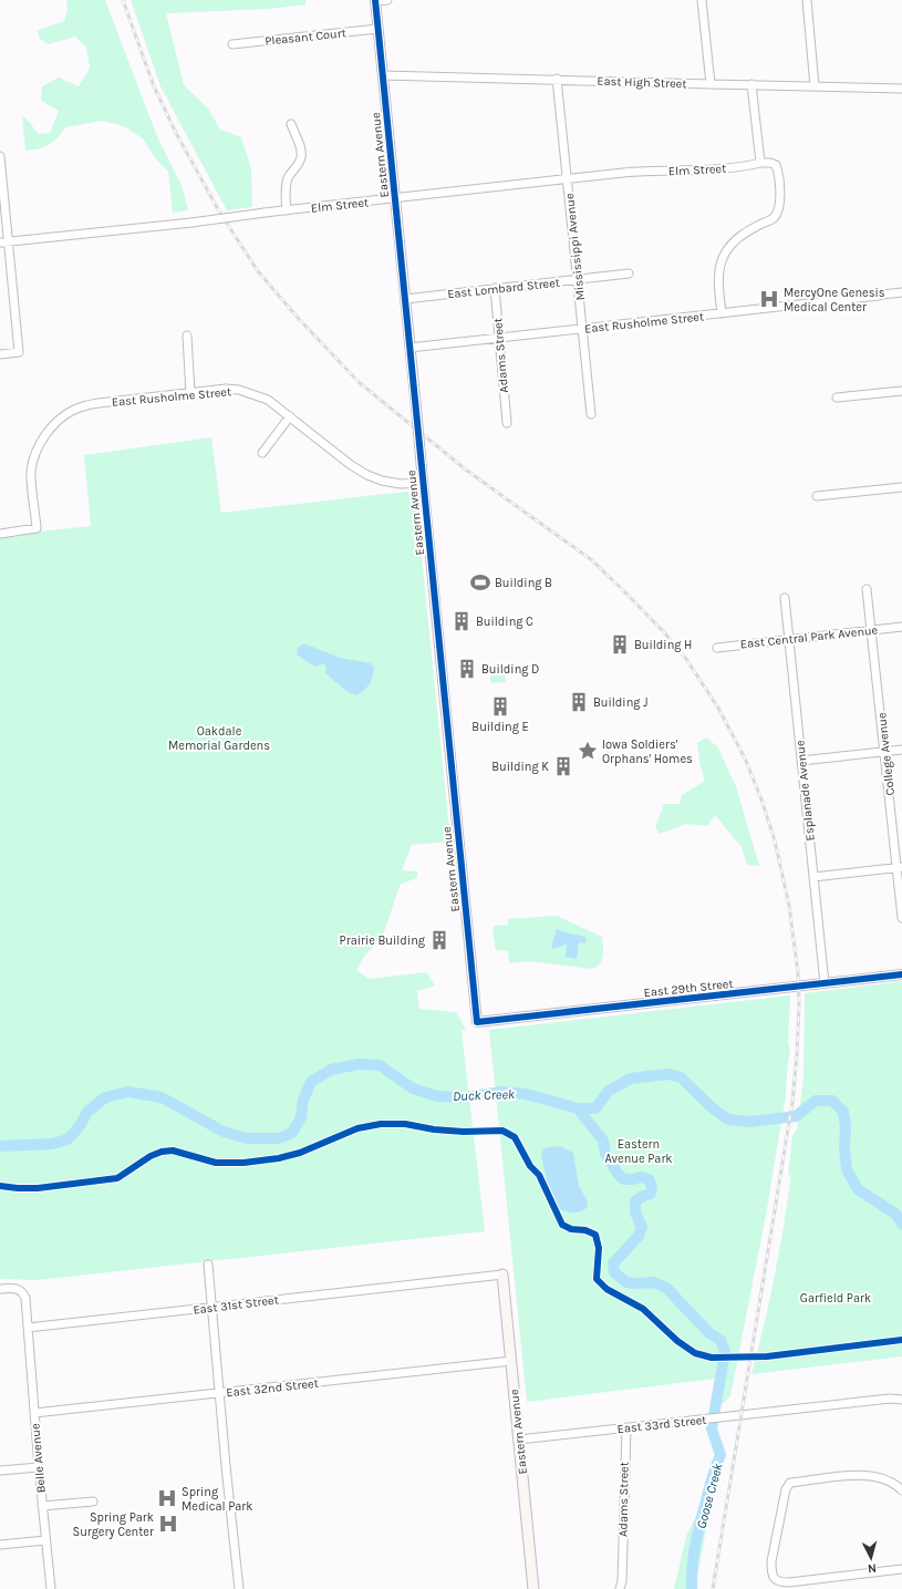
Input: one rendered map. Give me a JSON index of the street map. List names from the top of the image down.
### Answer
{
  "streets": {
    "main road": ["Eastern Avenue"],
    "street": [
      "Pleasant Court",
      "East High Street",
      "Elm Street",
      "Mississippi Avenue",
      "East Lombard Street",
      "East Rusholme Street",
      "Adams Street",
      "East Central Park Avenue",
      "College Avenue",
      "Esplanade Avenue",
      "East 29th Street",
      "East 31st Street",
      "East 32nd Street",
      "East 33rd Street",
      "Belle Avenue"
    ]
  },
  "crossings": [
    ["Pleasant Court", "Eastern Avenue"],
    ["East High Street", "Eastern Avenue"],
    ["East High Street", "Mississippi Avenue"],
    ["Eastern Avenue", "Elm Street"],
    ["Eastern Avenue", "East Lombard Street"],
    ["Eastern Avenue", "East Rusholme Street"],
    ["Eastern Avenue", "East 29th Street"],
    ["Eastern Avenue", "East 31st Street"],
    ["Eastern Avenue", "East 32nd Street"],
    ["Eastern Avenue", "East 33rd Street"],
    ["Elm Street", "Mississippi Avenue"],
    ["Mississippi Avenue", "East Lombard Street"],
    ["Mississippi Avenue", "East Rusholme Street"],
    ["East Lombard Street", "Adams Street"],
    ["East Rusholme Street", "Adams Street"],
    ["Adams Street", "East 33rd Street"],
    ["East Central Park Avenue", "College Avenue"],
    ["East Central Park Avenue", "Esplanade Avenue"],
    ["Esplanade Avenue", "East 29th Street"],
    ["East 31st Street", "Belle Avenue"],
    ["East 32nd Street", "Belle Avenue"]
  ],
  "water": ["Duck Creek", "Goose Creek"],
  "parks": ["Oakdale Memorial Gardens", "Eastern Avenue Park", "Garfield Park"],
  "places": {
    "hospital": ["MercyOne Genesis Medical Center", "Spring Medical Park", "Spring Park Surgery Center"],
    "sports": ["Building B"],
    "building": [
      "Building C",
      "Building H",
      "Building D",
      "Building J",
      "Building E",
      "Building K",
      "Prairie Building"
    ],
    "place": ["Iowa Soldiers' Orphans' Homes"]
  },
  "north": "bottom"
}
